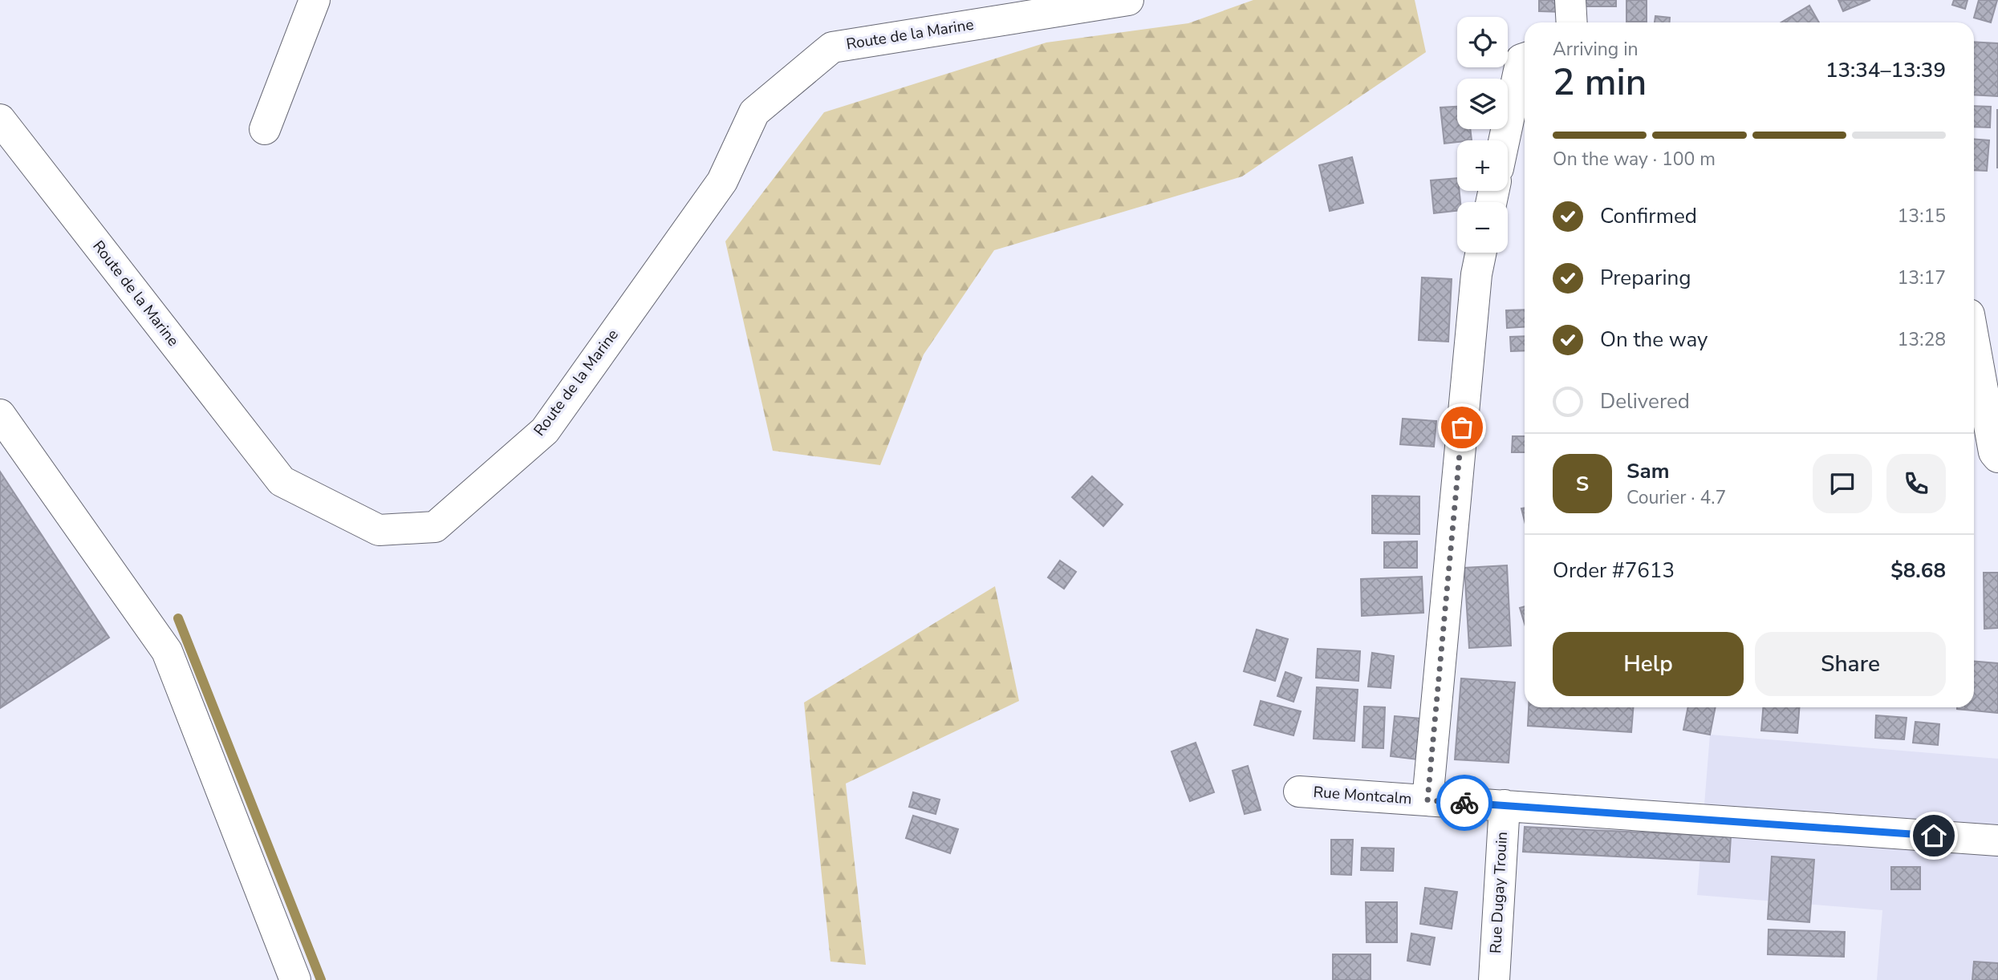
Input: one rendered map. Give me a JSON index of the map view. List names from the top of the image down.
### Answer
{
  "streets": {
    "street": ["Route de la Marine", "Rue Montcalm", "Rue Dugay Trouin"]
  },
  "crossings": [
    ["Rue Montcalm", "Rue Dugay Trouin"]
  ],
  "page": {
    "map_buttons": ["+", "−"],
    "heading": ["2 min", "Arriving in", "13:34–13:39"],
    "panel": [
      "Sam",
      "Courier · 4.7",
      "Order #7613",
      "$8.68"
    ],
    "bar": "On the way · 100 m",
    "list": [
      ["Confirmed", "13:15"],
      ["Preparing", "13:17"],
      ["On the way", "13:28"],
      "Delivered"
    ],
    "round": "S",
    "buttons": ["Help", "Share"]
  }
}
